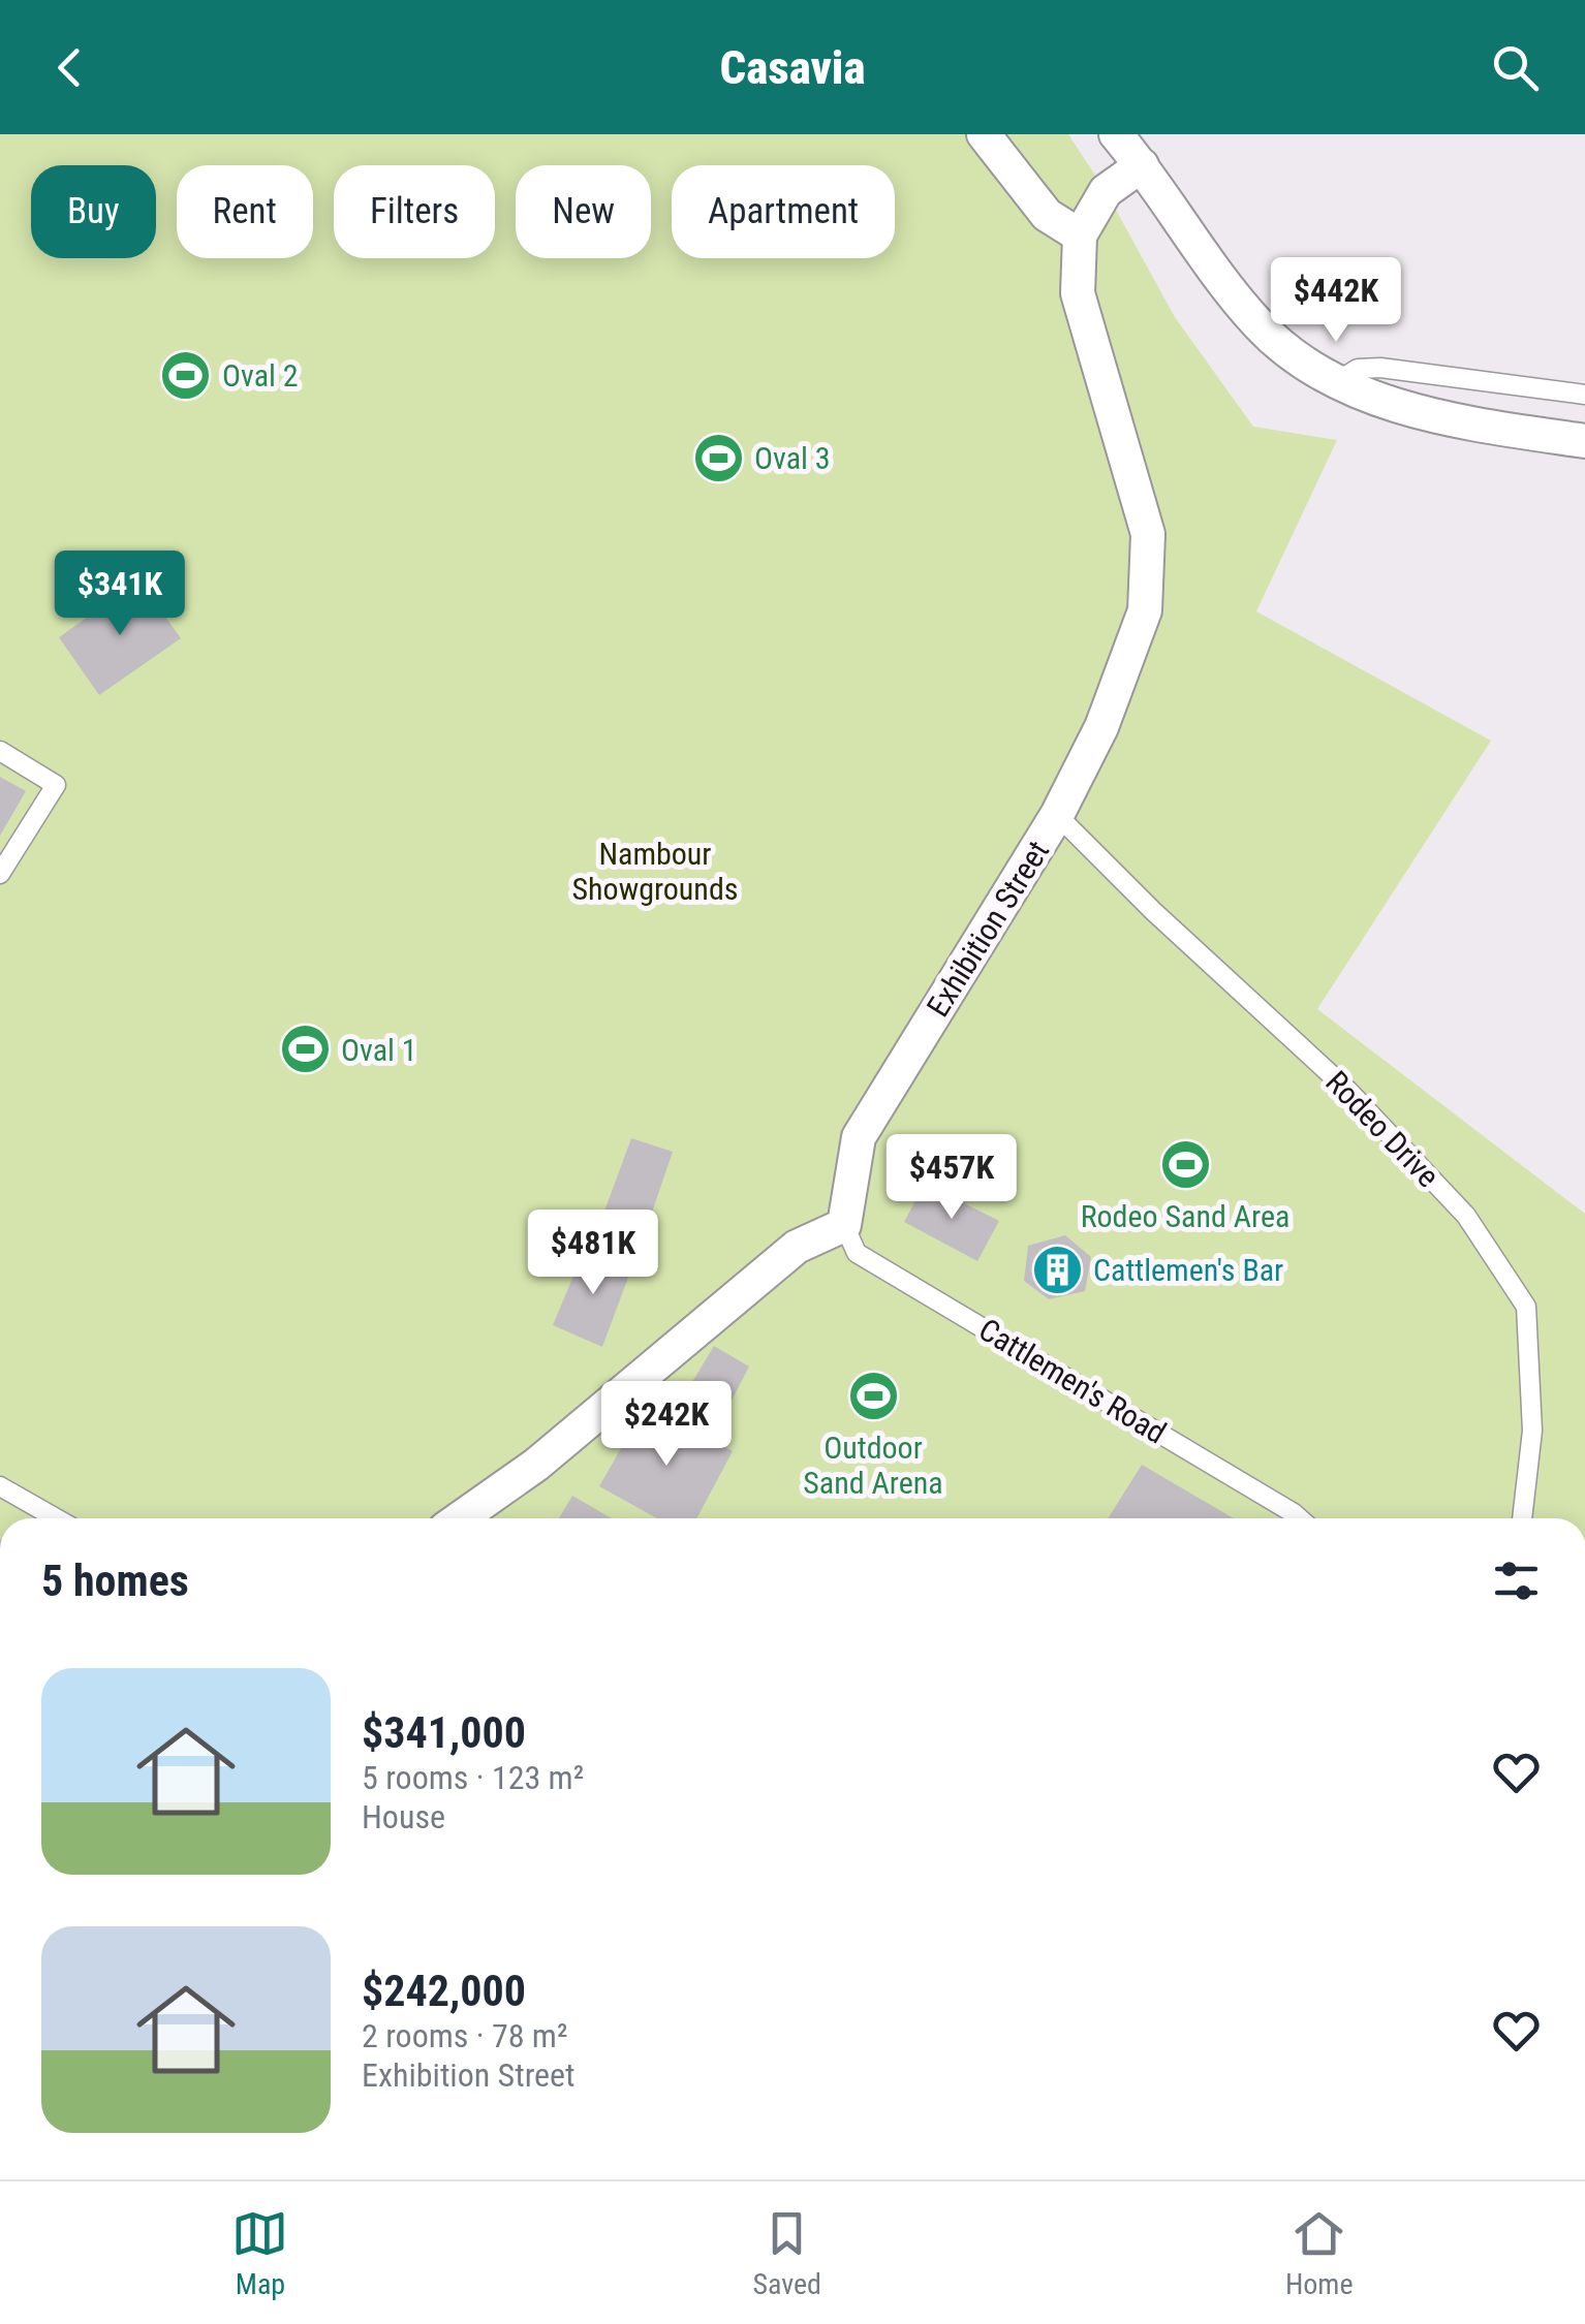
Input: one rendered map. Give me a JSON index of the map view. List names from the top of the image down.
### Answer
{
  "streets": {
    "street": ["Exhibition Street"],
    "lane": ["Rodeo Drive", "Cattlemen's Road"]
  },
  "crossings": [
    ["Exhibition Street", "Rodeo Drive"],
    ["Exhibition Street", "Cattlemen's Road"]
  ],
  "parks": ["Nambour Showgrounds"],
  "places": {
    "sports": [
      "Oval 2",
      "Oval 3",
      "Oval 1",
      "Rodeo Sand Area",
      "Outdoor Sand Arena"
    ],
    "building": ["Cattlemen's Bar"]
  },
  "page": {
    "header": "Casavia",
    "chip": [
      "Buy",
      "Rent",
      "Filters",
      "New",
      "Apartment"
    ],
    "price": [
      "$442K",
      "$341K",
      "$457K",
      "$481K",
      "$242K"
    ],
    "heading": "5 homes",
    "list": [
      {
        "name": "$341,000",
        "note": "5 rooms · 123 m² · House"
      },
      {
        "name": "$242,000",
        "note": "2 rooms · 78 m² · Exhibition Street"
      }
    ],
    "tabs": ["Map", "Saved", "Home"]
  }
}
